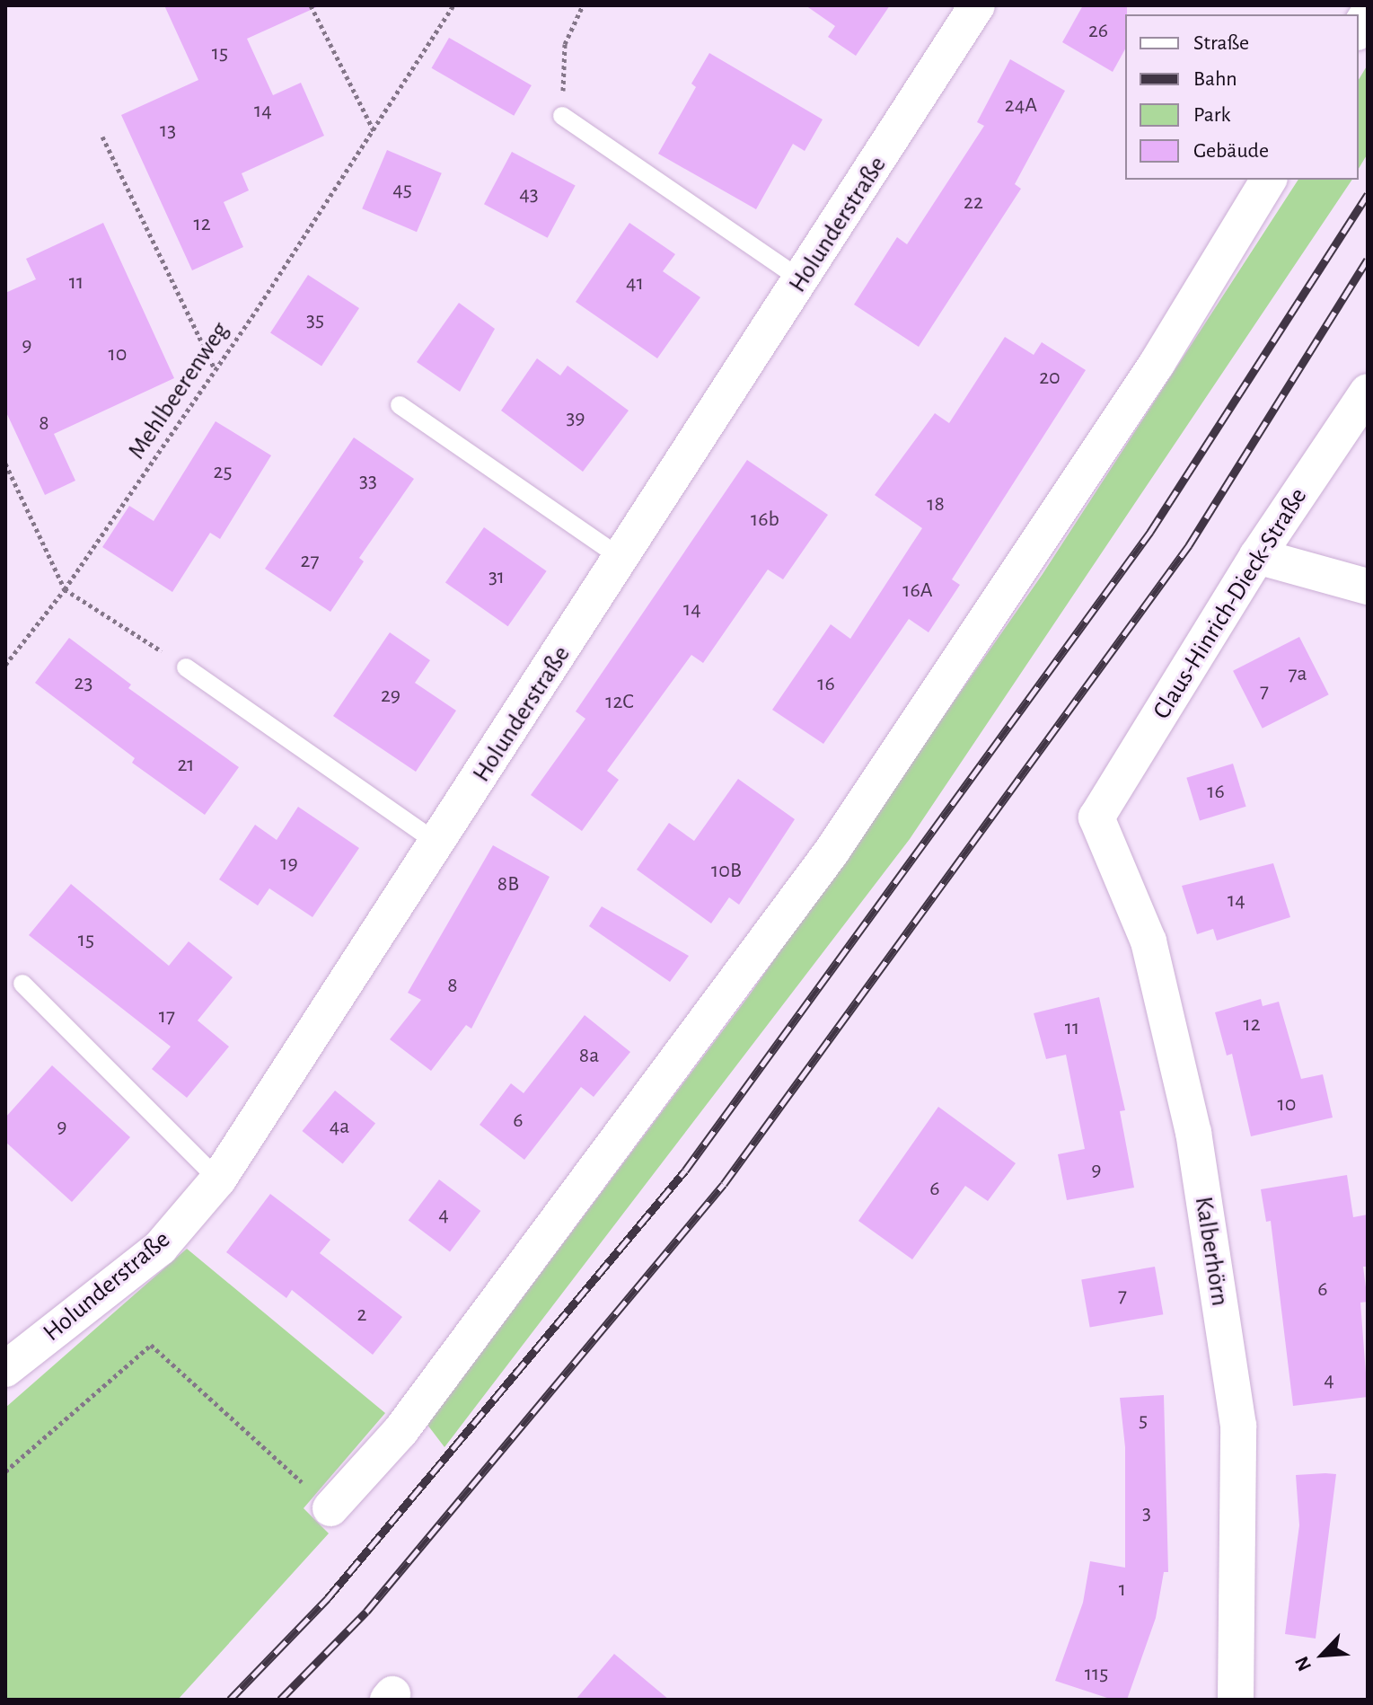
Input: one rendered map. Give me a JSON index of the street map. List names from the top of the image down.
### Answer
{
  "streets": {
    "street": ["Holunderstraße", "Claus-Hinrich-Dieck-Straße", "Kalberhörn"],
    "path": ["Mehlbeerenweg"]
  },
  "crossings": [
    ["Claus-Hinrich-Dieck-Straße", "Kalberhörn"]
  ],
  "house_numbers": [
    "26",
    "15",
    "24A",
    "14",
    "13",
    "45",
    "43",
    "22",
    "12",
    "11",
    "41",
    "35",
    "9",
    "10",
    "20",
    "39",
    "8",
    "25",
    "33",
    "18",
    "16b",
    "27",
    "31",
    "16A",
    "14",
    "7a",
    "23",
    "16",
    "7",
    "29",
    "12C",
    "21",
    "16",
    "19",
    "10B",
    "8B",
    "14",
    "15",
    "8",
    "17",
    "12",
    "11",
    "8a",
    "10",
    "6",
    "9",
    "4a",
    "9",
    "6",
    "4",
    "6",
    "7",
    "2",
    "4",
    "5",
    "3",
    "1",
    "115"
  ],
  "legend": [
    "Straße",
    "Bahn",
    "Park",
    "Gebäude"
  ],
  "north": "bottom left"
}
